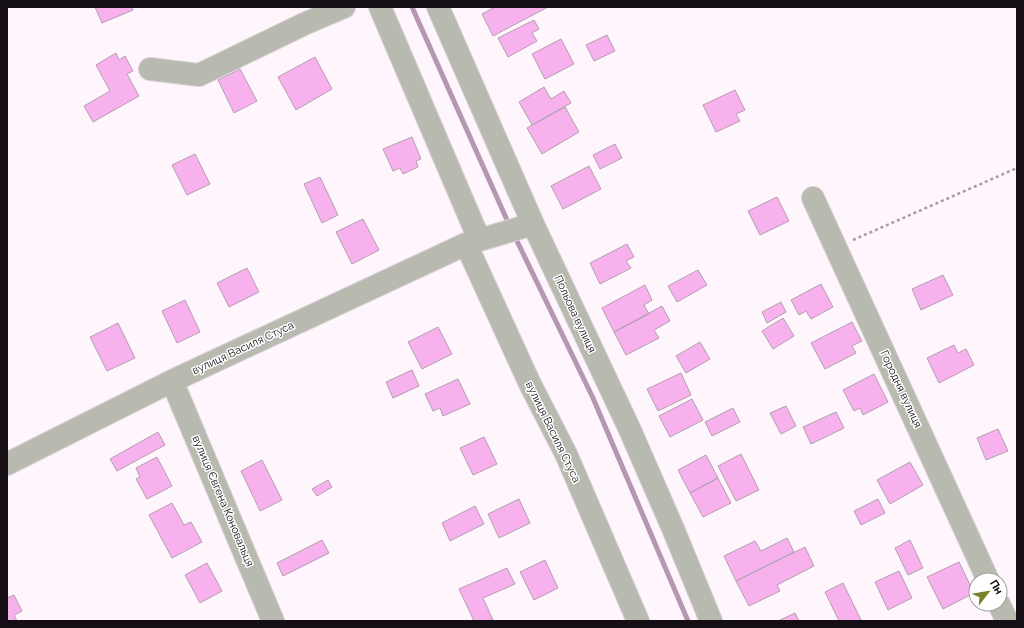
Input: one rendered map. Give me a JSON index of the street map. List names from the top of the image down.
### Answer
{
  "streets": {
    "street": [
      "Польова вулиця",
      "вулиця Василя Стуса",
      "Городня вулиця",
      "вулиця Євгена Коновальця"
    ]
  },
  "crossings": [
    ["Польова вулиця", "вулиця Василя Стуса"],
    ["вулиця Василя Стуса", "вулиця Євгена Коновальця"]
  ],
  "north": "top right"
}
